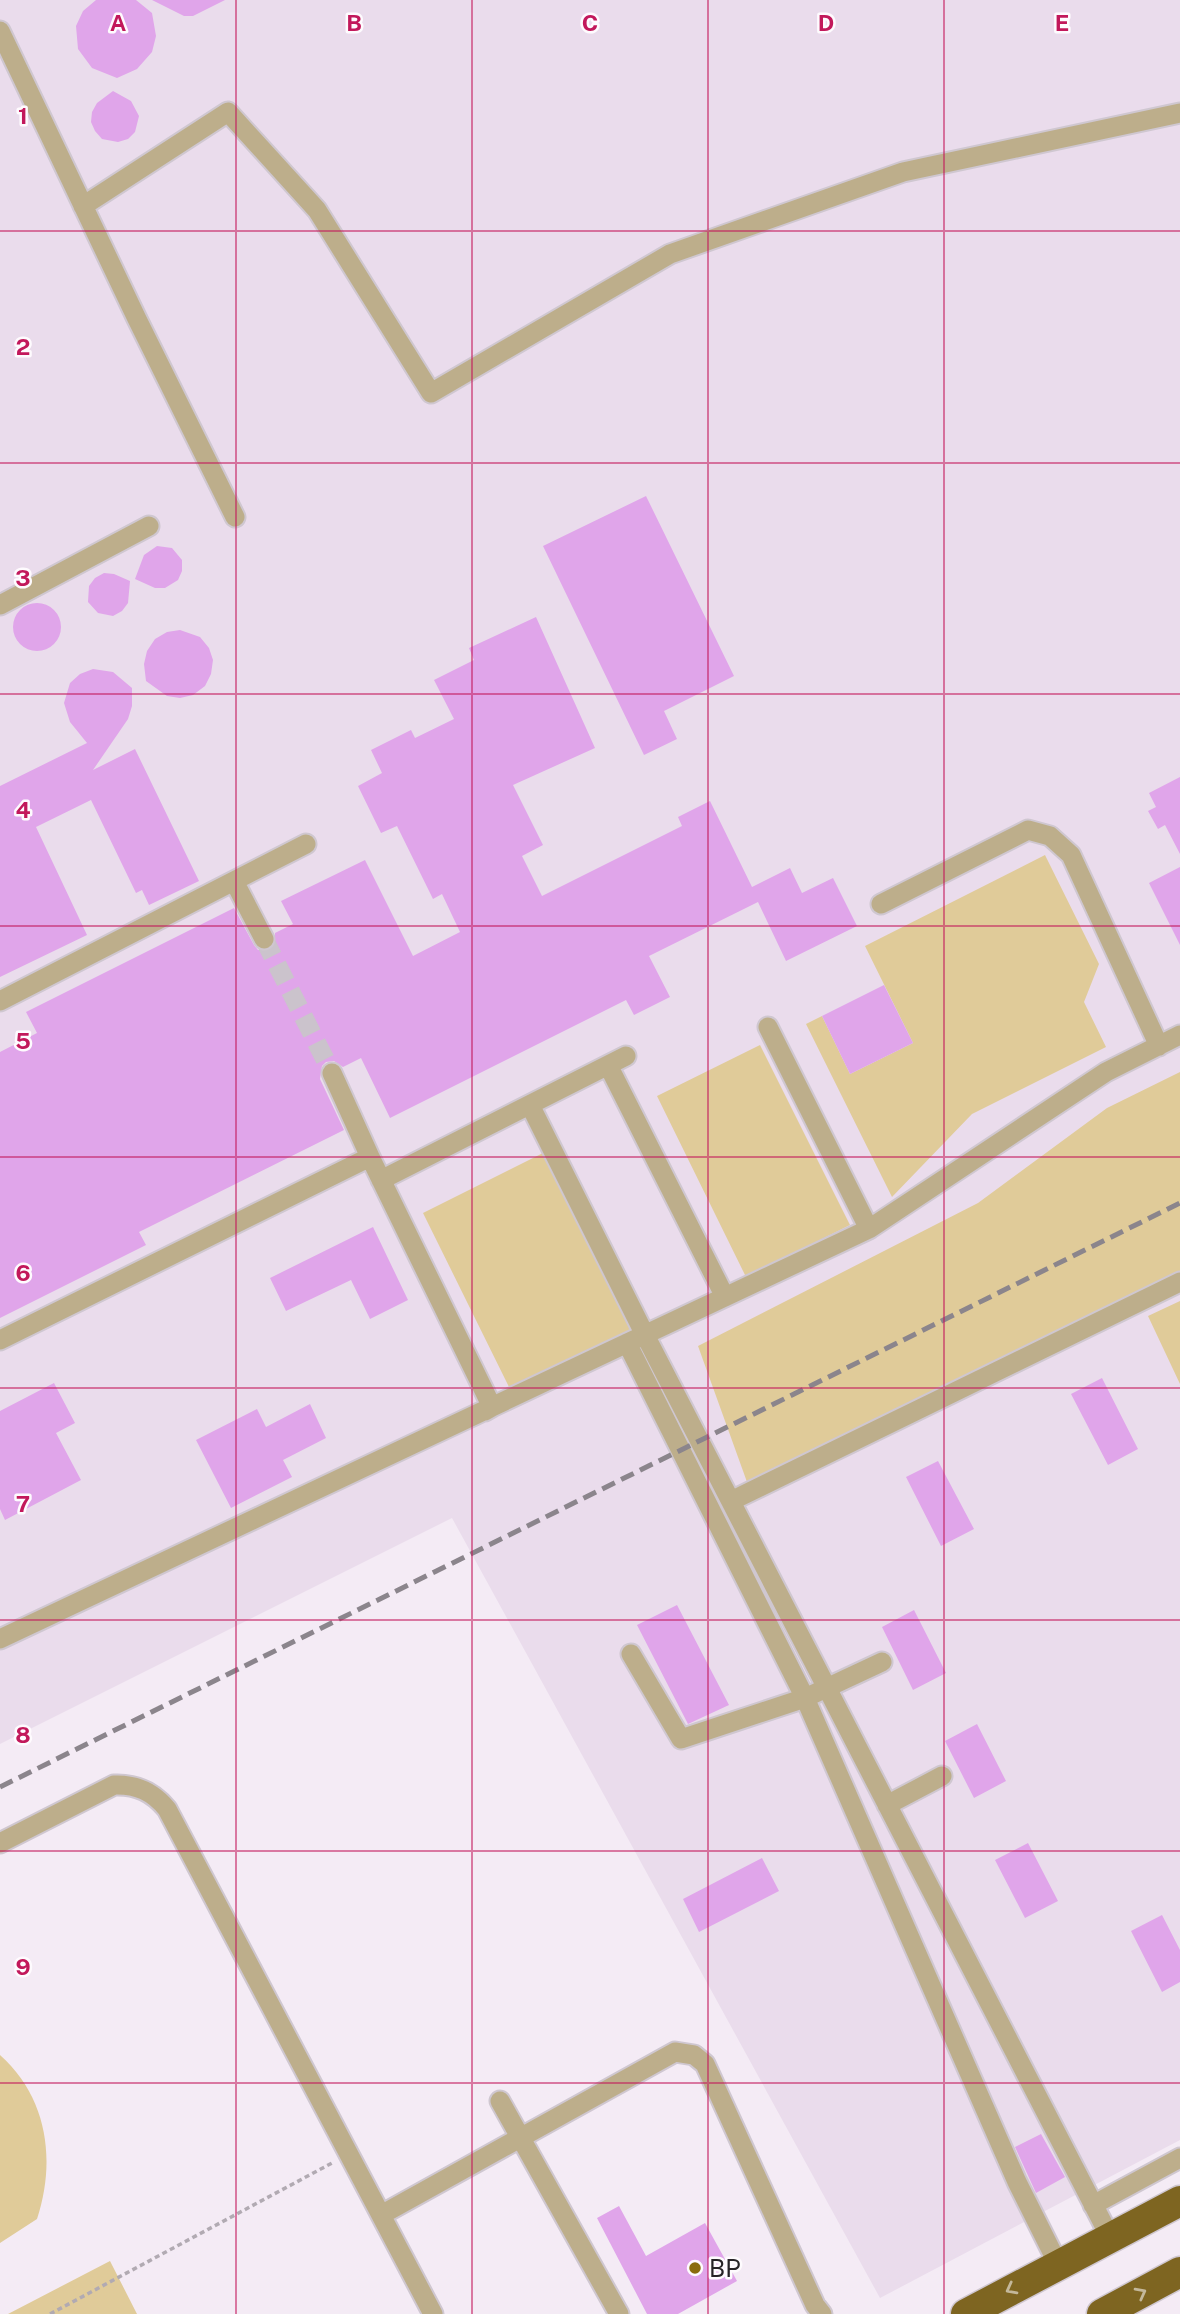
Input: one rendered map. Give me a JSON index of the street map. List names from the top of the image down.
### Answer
{
  "places": ["BP"],
  "grid": {
    "columns": [
      "A",
      "B",
      "C",
      "D",
      "E"
    ],
    "rows": [
      "1",
      "2",
      "3",
      "4",
      "5",
      "6",
      "7",
      "8",
      "9"
    ]
  }
}
